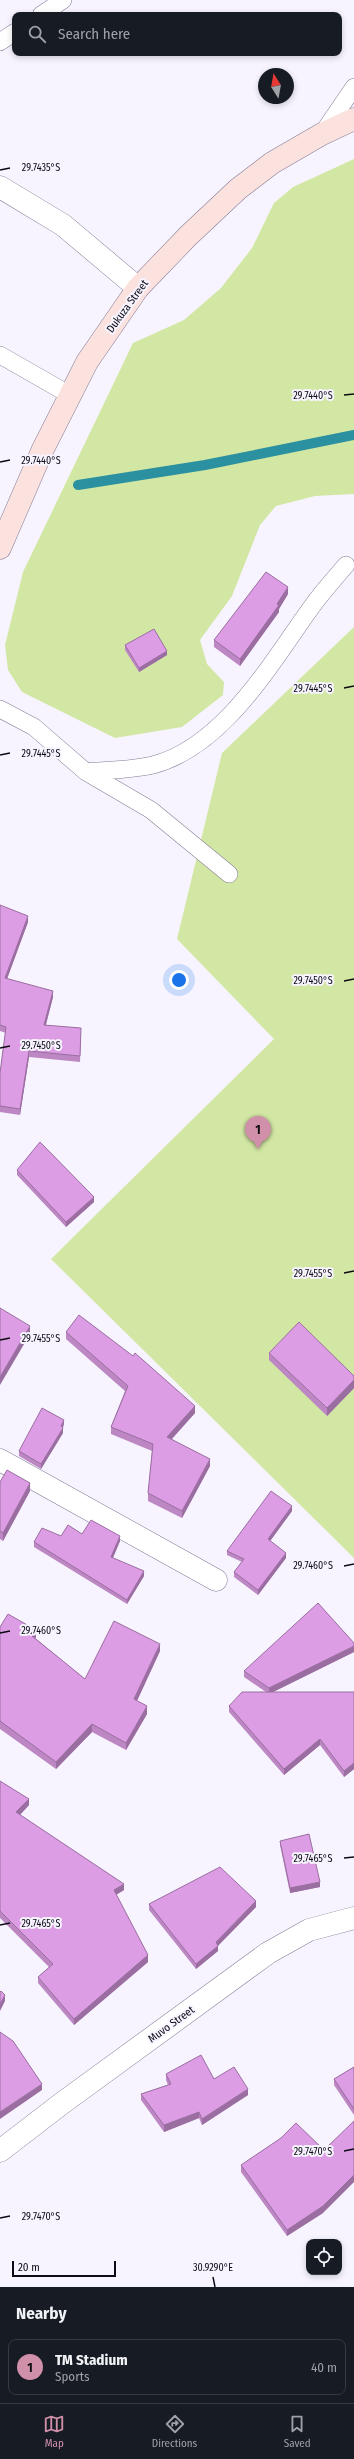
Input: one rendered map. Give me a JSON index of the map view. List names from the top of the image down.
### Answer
{
  "streets": {
    "main road": ["Dukuza Street"],
    "street": ["Muvo Street"]
  },
  "scale_bar": "20 m",
  "north": "top",
  "page": {
    "search": "Search here",
    "pins": "1",
    "scale": "20 m",
    "heading": "Nearby",
    "list": [
      {
        "mark": "1",
        "name": "TM Stadium",
        "note": "Sports",
        "value": "40 m"
      }
    ],
    "nav": ["Map", "Directions", "Saved"]
  },
  "coordinates": [
    "29.7435°S",
    "29.7440°S",
    "29.7445°S",
    "29.7450°S",
    "29.7455°S",
    "29.7460°S",
    "29.7465°S",
    "29.7470°S",
    "30.9290°E"
  ]
}
